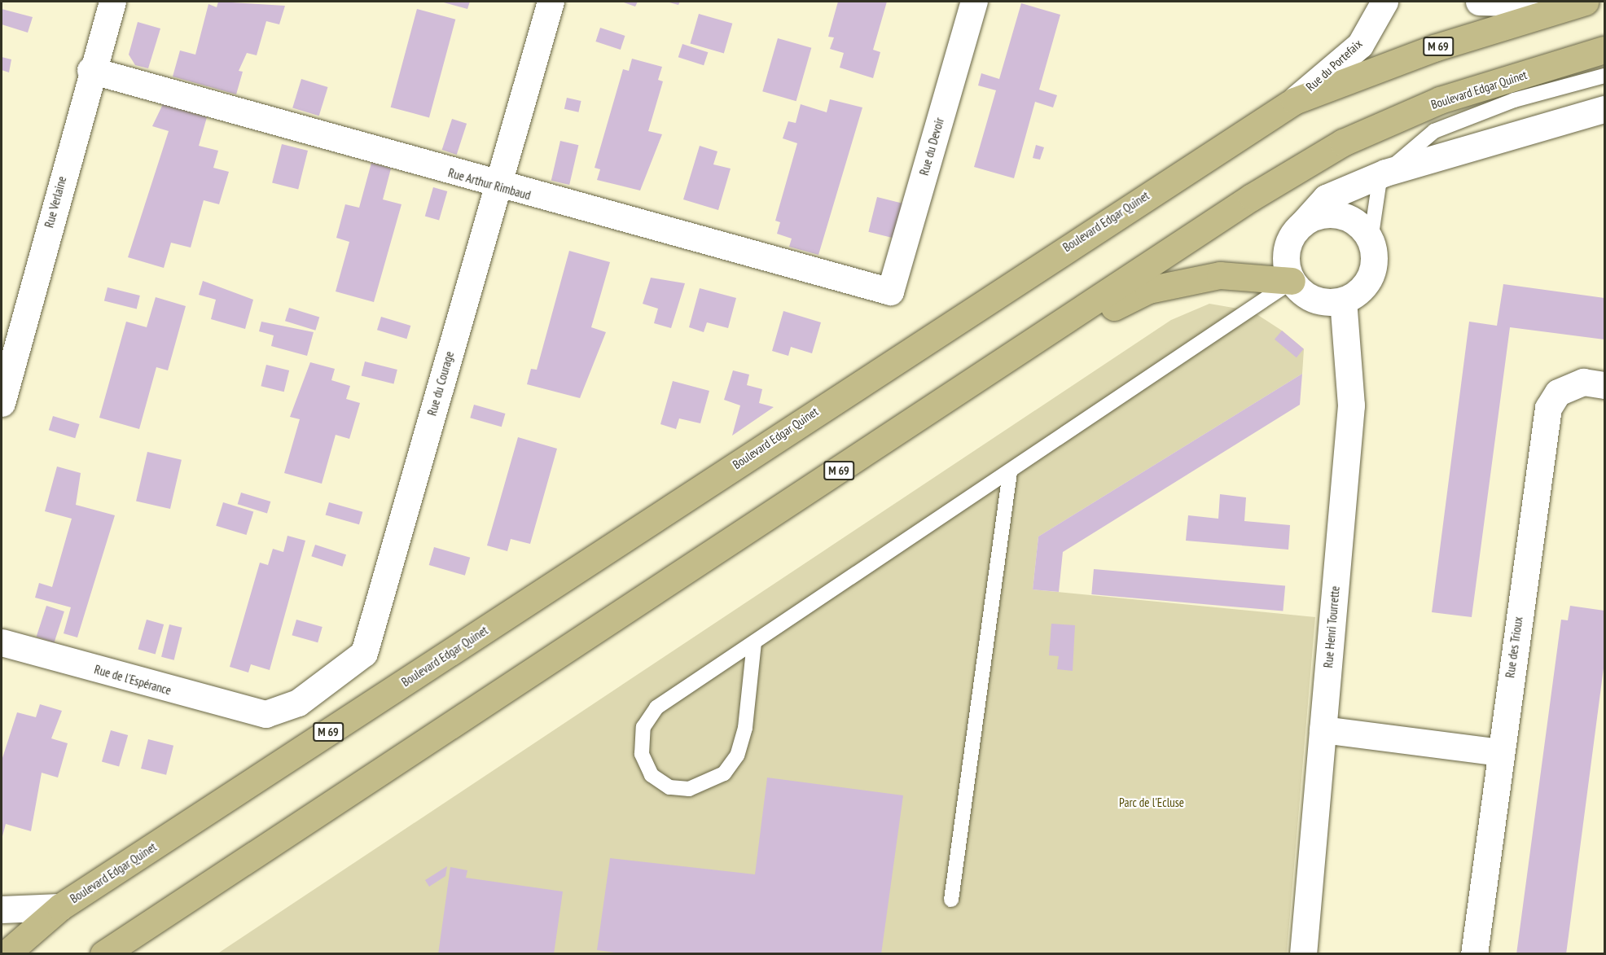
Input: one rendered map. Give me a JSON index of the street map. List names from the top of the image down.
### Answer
{
  "streets": {
    "main road": ["M 69", "Boulevard Edgar Quinet"],
    "street": [
      "Rue du Portefaix",
      "Rue du Devoir",
      "Rue Arthur Rimbaud",
      "Rue Verlaine",
      "Rue du Courage",
      "Rue Henri Tourrette",
      "Rue des Trioux",
      "Rue de l'Espérance"
    ]
  },
  "crossings": [
    ["Rue du Portefaix", "Boulevard Edgar Quinet"],
    ["Rue du Devoir", "Rue Arthur Rimbaud"],
    ["Rue Arthur Rimbaud", "Rue Verlaine"],
    ["Rue Arthur Rimbaud", "Rue du Courage"],
    ["Rue du Courage", "Rue de l'Espérance"]
  ],
  "parks": ["Parc de l'Ecluse"]
}
